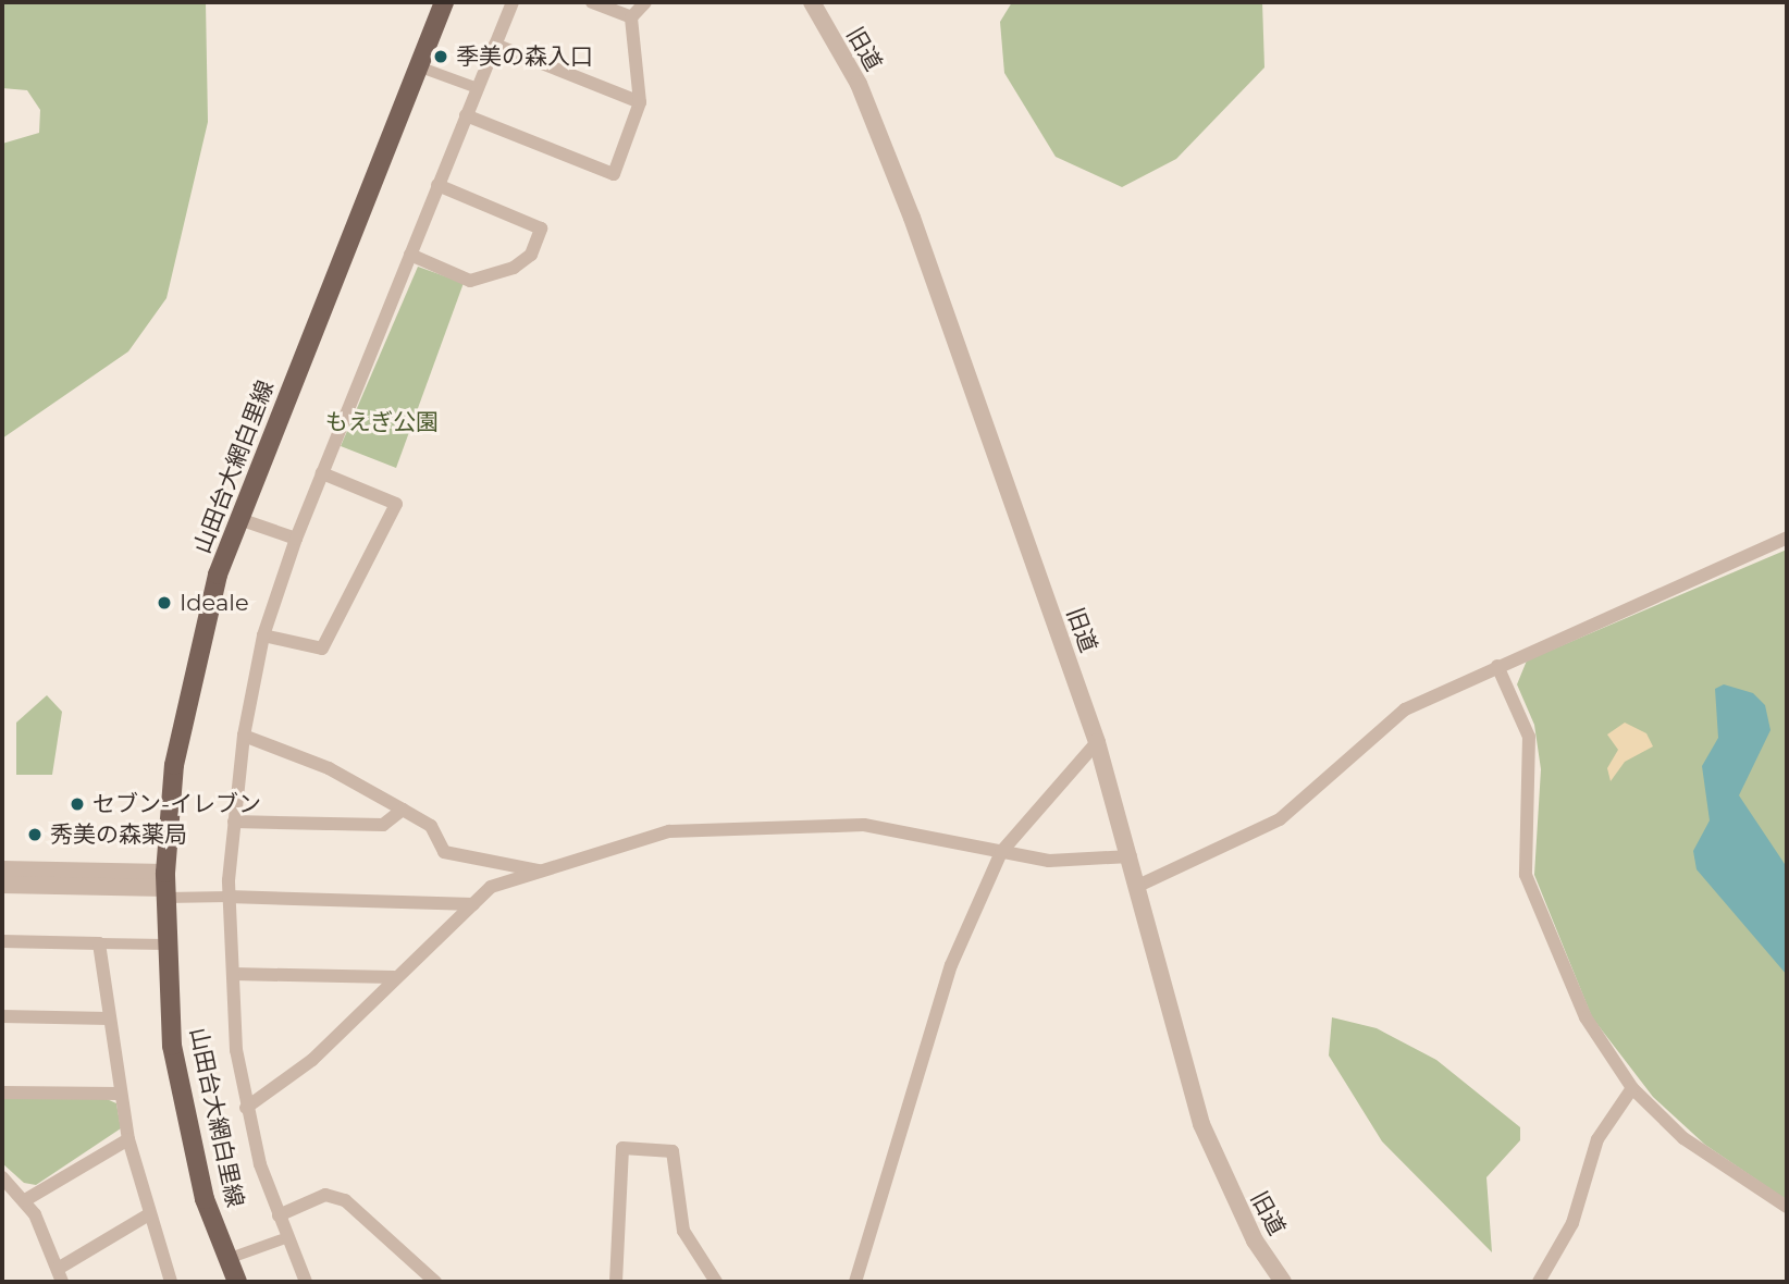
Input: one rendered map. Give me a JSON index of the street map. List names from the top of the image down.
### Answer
{
  "streets": {
    "main road": ["山田台大網白里線"],
    "street": ["旧道"]
  },
  "parks": ["もえぎ公園"],
  "places": [
    "季美の森入口",
    "Ideale",
    "セブン-イレブン",
    "秀美の森薬局"
  ]
}
